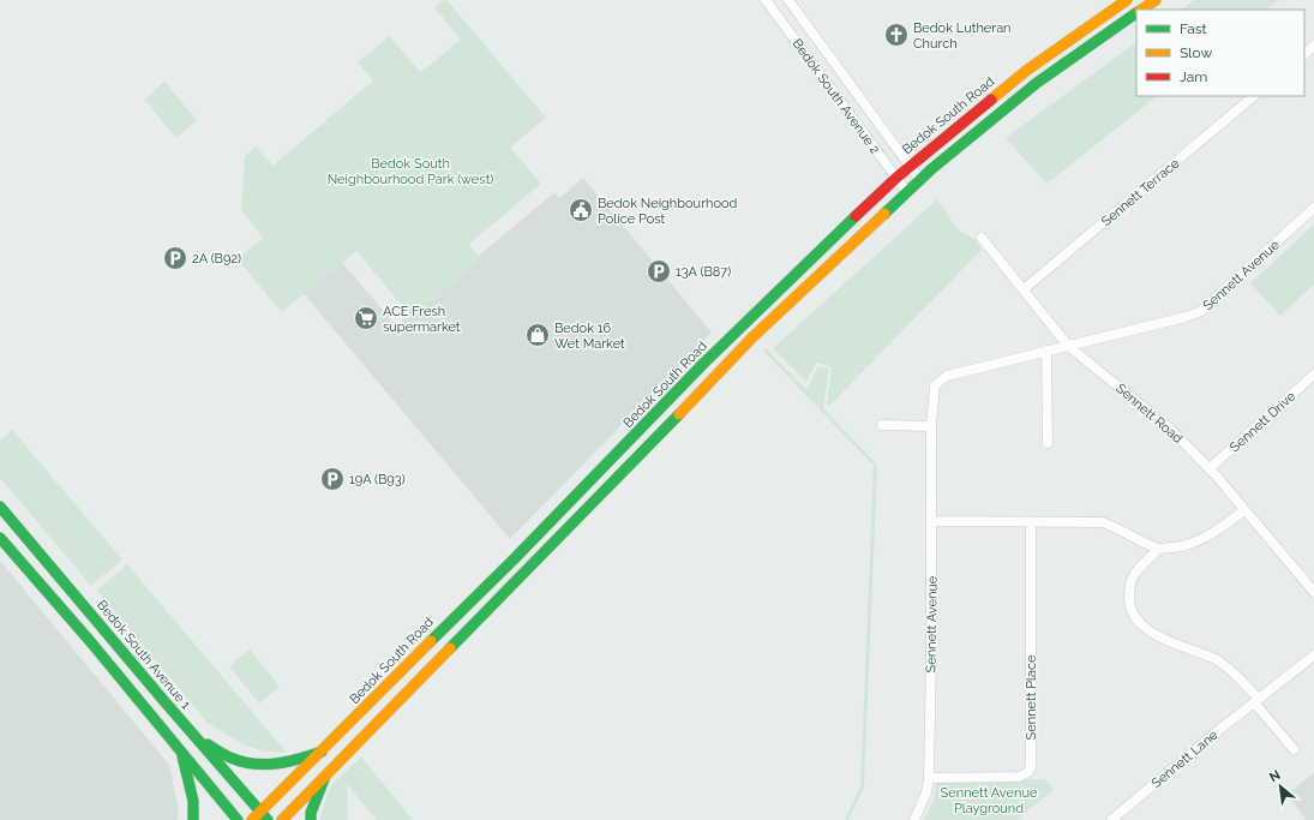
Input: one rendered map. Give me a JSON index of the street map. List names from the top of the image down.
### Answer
{
  "streets": {
    "main road": ["Bedok South Road", "Bedok South Avenue 1"],
    "street": [
      "Bedok South Avenue 2",
      "Sennett Terrace",
      "Sennett Avenue",
      "Sennett Road",
      "Sennett Drive",
      "Sennett Place",
      "Sennett Lane"
    ]
  },
  "crossings": [
    ["Bedok South Avenue 2", "Bedok South Road"],
    ["Bedok South Road", "Bedok South Avenue 1"],
    ["Sennett Terrace", "Sennett Road"],
    ["Sennett Avenue", "Sennett Road"],
    ["Sennett Avenue", "Sennett Place"],
    ["Sennett Road", "Sennett Drive"]
  ],
  "parks": ["Bedok South Neighbourhood Park (west)", "Sennett Avenue Playground"],
  "places": {
    "church": ["Bedok Lutheran Church"],
    "public building": ["Bedok Neighbourhood Police Post"],
    "parking": ["2A (B92)", "13A (B87)", "19A (B93)"],
    "supermarket": ["ACE Fresh supermarket"],
    "shop": ["Bedok 16 Wet Market"]
  },
  "legend": ["Fast", "Slow", "Jam"],
  "north": "top left"
}
